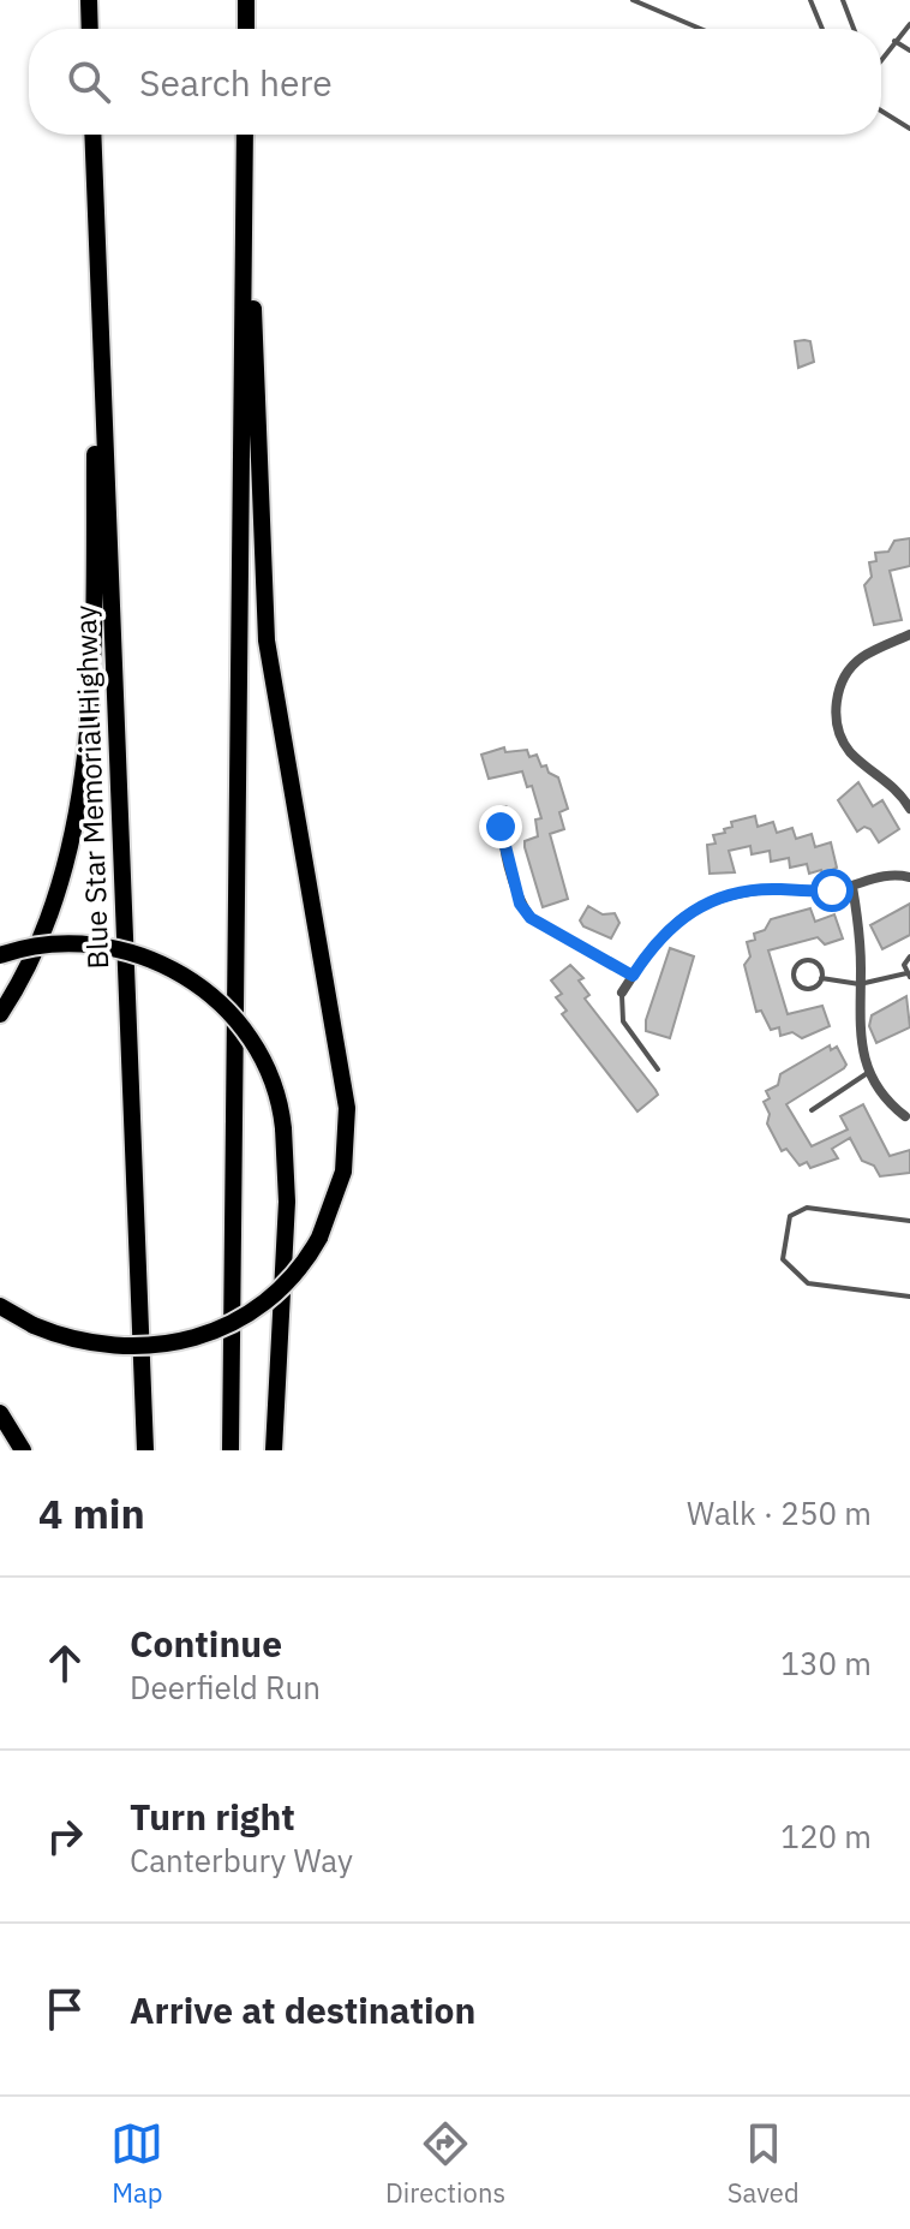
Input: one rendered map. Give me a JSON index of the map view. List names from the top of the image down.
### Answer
{
  "streets": {
    "highway": ["Blue Star Memorial Highway"]
  },
  "page": {
    "search": "Search here",
    "heading": ["4 min", "Walk · 250 m"],
    "list": [
      ["Continue", "Deerfield Run", "130 m"],
      ["Turn right", "Canterbury Way", "120 m"],
      "Arrive at destination"
    ],
    "nav": ["Map", "Directions", "Saved"]
  }
}
